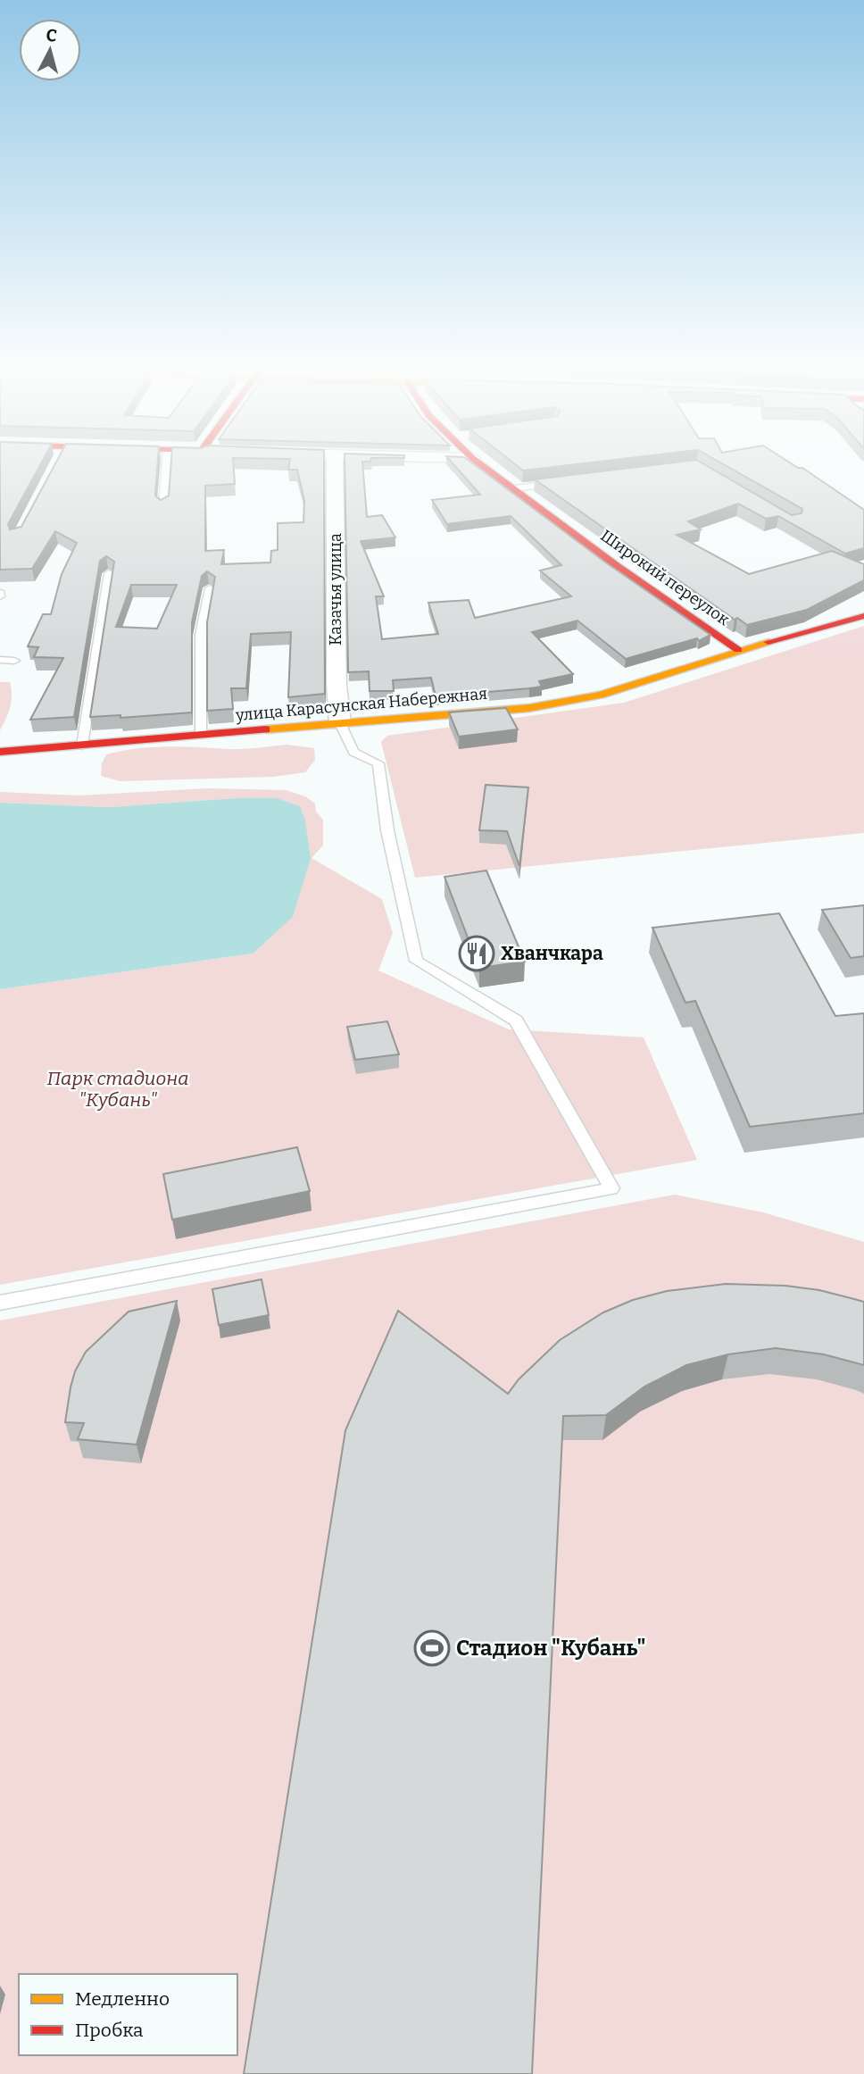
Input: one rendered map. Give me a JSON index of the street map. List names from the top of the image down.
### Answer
{
  "streets": {
    "street": ["Широкий переулок", "Казачья улица", "улица Карасунская Набережная"]
  },
  "crossings": [
    ["Широкий переулок", "улица Карасунская Набережная"],
    ["Казачья улица", "улица Карасунская Набережная"]
  ],
  "parks": ["Парк стадиона \"Кубань\""],
  "places": {
    "restaurant": ["Хванчкара"],
    "sports": ["Стадион \"Кубань\""]
  },
  "legend": ["Медленно", "Пробка"],
  "north": "top"
}
